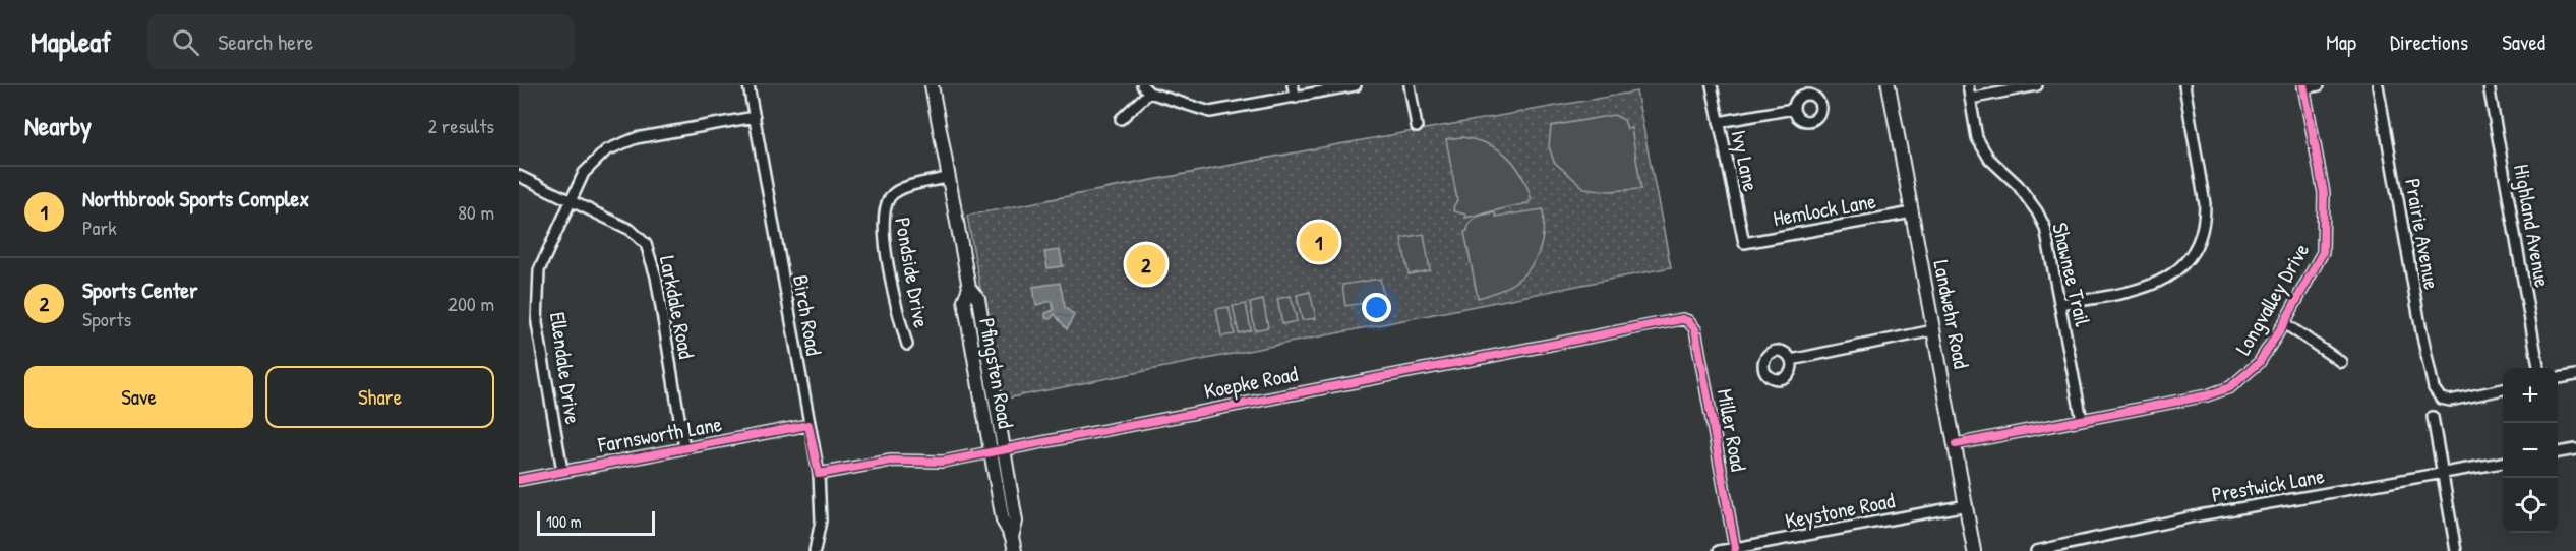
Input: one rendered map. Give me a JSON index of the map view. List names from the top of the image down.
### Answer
{
  "streets": {
    "main road": ["Landwehr Road", "Pfingsten Road"],
    "street": [
      "Ivy Lane",
      "Hemlock Lane",
      "Highland Avenue",
      "Prairie Avenue",
      "Pondside Drive",
      "Shawnee Trail",
      "Longvalley Drive",
      "Larkdale Road",
      "Birch Road",
      "Ellendale Drive",
      "Koepke Road",
      "Miller Road",
      "Farnsworth Lane",
      "Prestwick Lane",
      "Keystone Road"
    ]
  },
  "crossings": [
    ["Ivy Lane", "Hemlock Lane"],
    ["Hemlock Lane", "Landwehr Road"],
    ["Pondside Drive", "Pfingsten Road"],
    ["Shawnee Trail", "Longvalley Drive"],
    ["Longvalley Drive", "Landwehr Road"],
    ["Larkdale Road", "Ellendale Drive"],
    ["Larkdale Road", "Farnsworth Lane"],
    ["Landwehr Road", "Keystone Road"],
    ["Birch Road", "Ellendale Drive"],
    ["Birch Road", "Koepke Road"],
    ["Birch Road", "Farnsworth Lane"],
    ["Ellendale Drive", "Farnsworth Lane"],
    ["Pfingsten Road", "Koepke Road"],
    ["Koepke Road", "Miller Road"],
    ["Miller Road", "Keystone Road"]
  ],
  "scale_bar": "100 m",
  "page": {
    "header": "Mapleaf",
    "search": "Search here",
    "nav": ["Map", "Directions", "Saved"],
    "heading": ["Nearby", "2 results"],
    "list": [
      {
        "mark": "1",
        "name": "Northbrook Sports Complex",
        "note": "Park",
        "value": "80 m"
      },
      {
        "mark": "2",
        "name": "Sports Center",
        "note": "Sports",
        "value": "200 m"
      }
    ],
    "pins": ["1", "2"],
    "buttons": ["Save", "Share"],
    "map_buttons": ["+", "−"],
    "scale": "100 m"
  }
}
